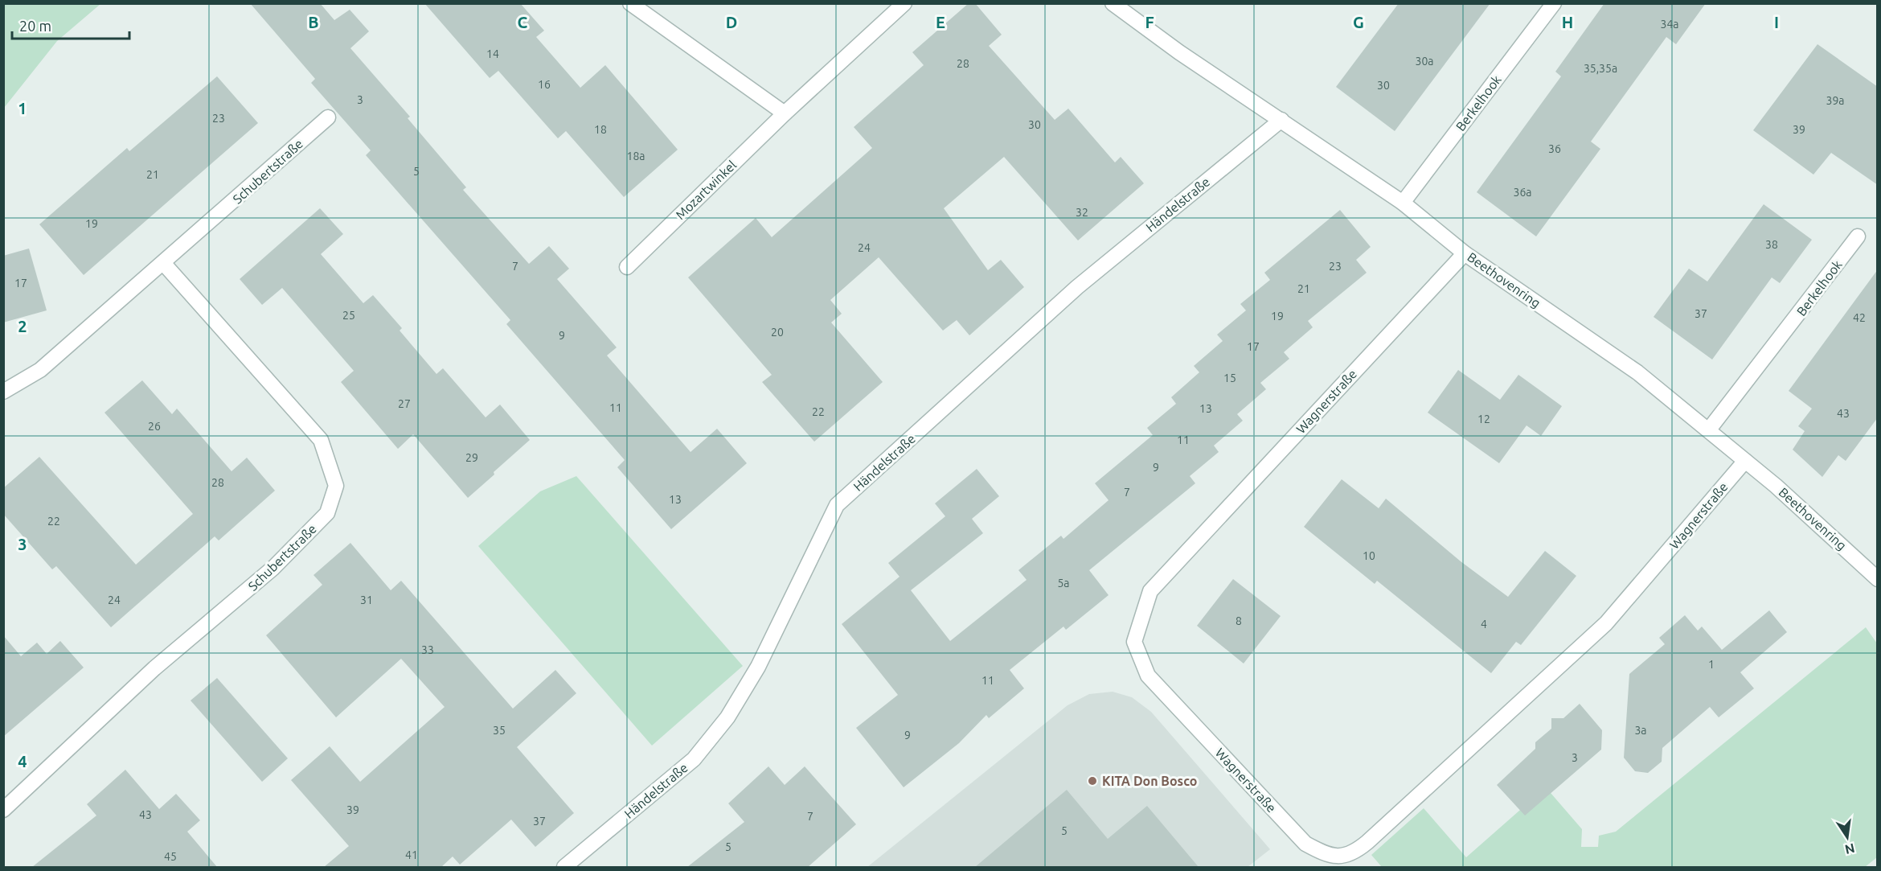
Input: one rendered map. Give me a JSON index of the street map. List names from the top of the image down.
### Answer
{
  "streets": {
    "street": [
      "Berkelhook",
      "Schubertstraße",
      "Mozartwinkel",
      "Händelstraße",
      "Beethovenring",
      "Wagnerstraße"
    ]
  },
  "crossings": [
    ["Berkelhook", "Beethovenring"],
    ["Händelstraße", "Beethovenring"],
    ["Beethovenring", "Wagnerstraße"]
  ],
  "places": ["KITA Don Bosco"],
  "house_numbers": [
    "34a",
    "14",
    "30a",
    "28",
    "35,35a",
    "16",
    "30",
    "3",
    "39a",
    "23",
    "30",
    "18",
    "39",
    "36",
    "18a",
    "5",
    "21",
    "36a",
    "32",
    "19",
    "38",
    "24",
    "7",
    "23",
    "17",
    "21",
    "37",
    "25",
    "19",
    "42",
    "20",
    "9",
    "17",
    "15",
    "27",
    "11",
    "13",
    "22",
    "43",
    "12",
    "26",
    "11",
    "29",
    "9",
    "28",
    "7",
    "13",
    "22",
    "10",
    "5a",
    "24",
    "31",
    "8",
    "4",
    "33",
    "1",
    "11",
    "35",
    "3a",
    "9",
    "3",
    "39",
    "43",
    "7",
    "37",
    "5",
    "5",
    "41",
    "45"
  ],
  "scale_bar": "20 m",
  "north": "bottom",
  "grid": {
    "columns": [
      "B",
      "C",
      "D",
      "E",
      "F",
      "G",
      "H",
      "I"
    ],
    "rows": [
      "1",
      "2",
      "3",
      "4"
    ]
  }
}
